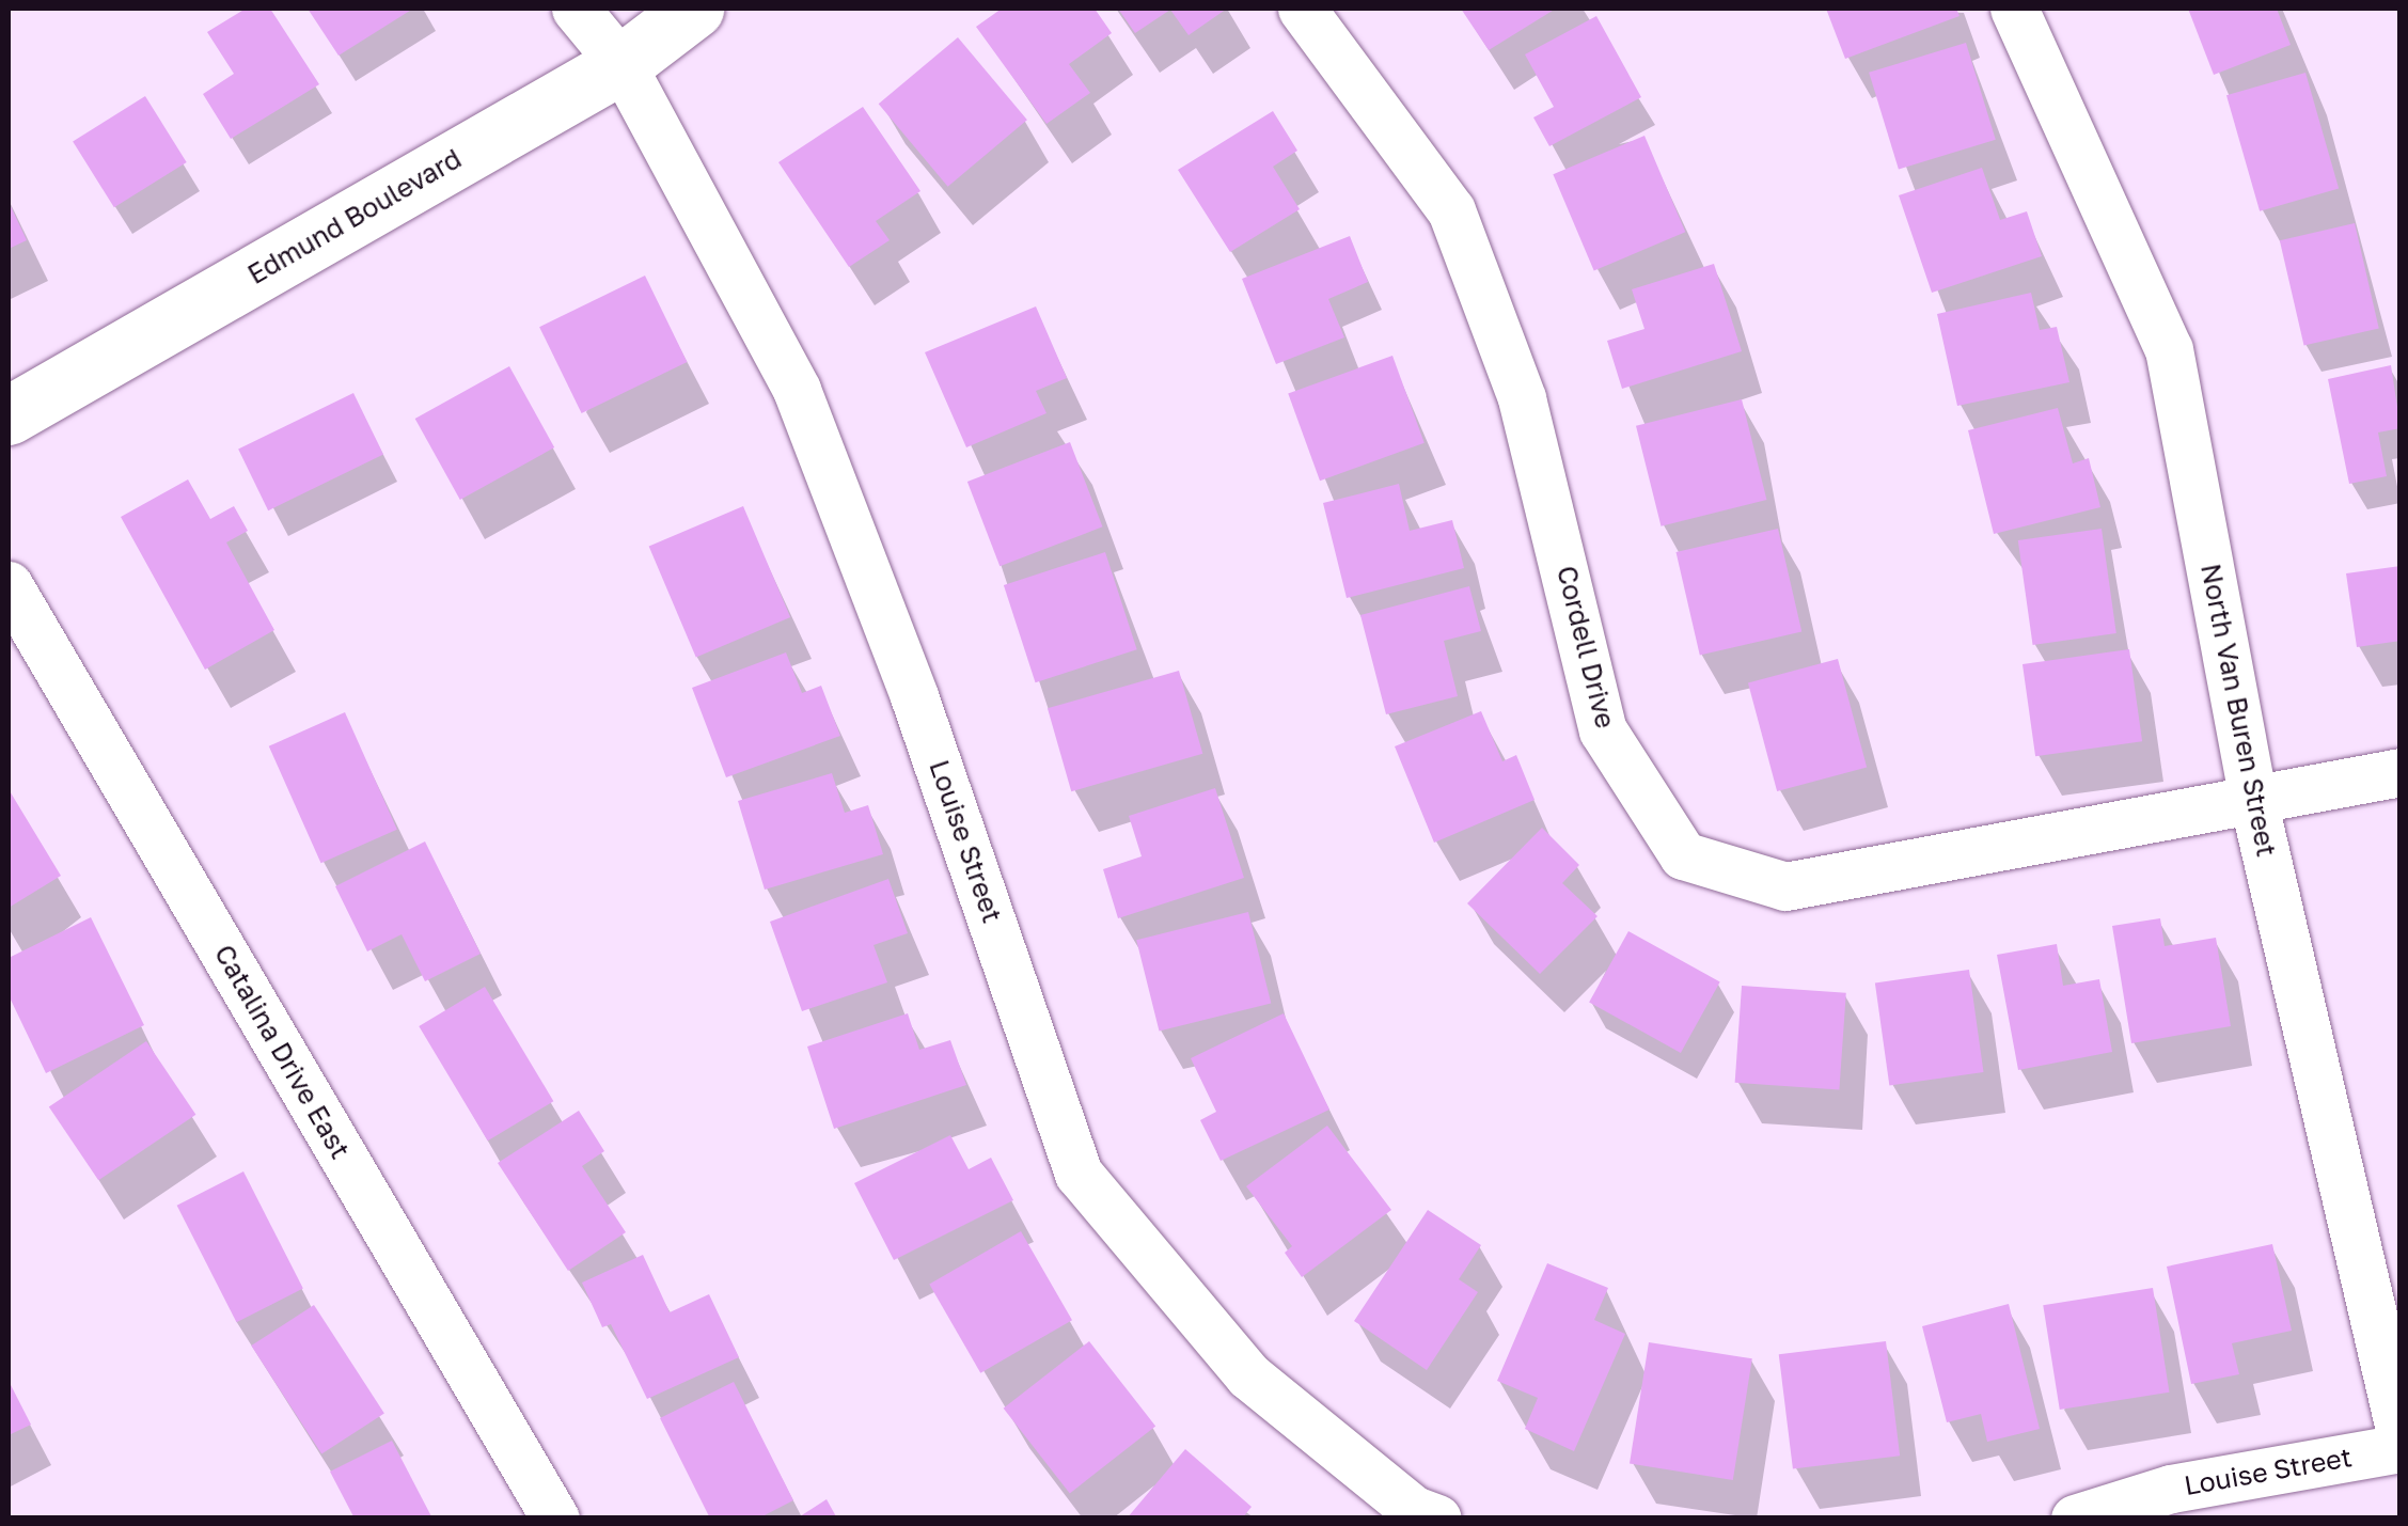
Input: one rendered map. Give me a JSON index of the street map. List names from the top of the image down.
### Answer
{
  "streets": {
    "main road": ["Edmund Boulevard"],
    "street": [
      "Cordell Drive",
      "North Van Buren Street",
      "Louise Street",
      "Catalina Drive East"
    ]
  },
  "crossings": [
    ["Edmund Boulevard", "Louise Street"],
    ["Cordell Drive", "North Van Buren Street"]
  ]
}
